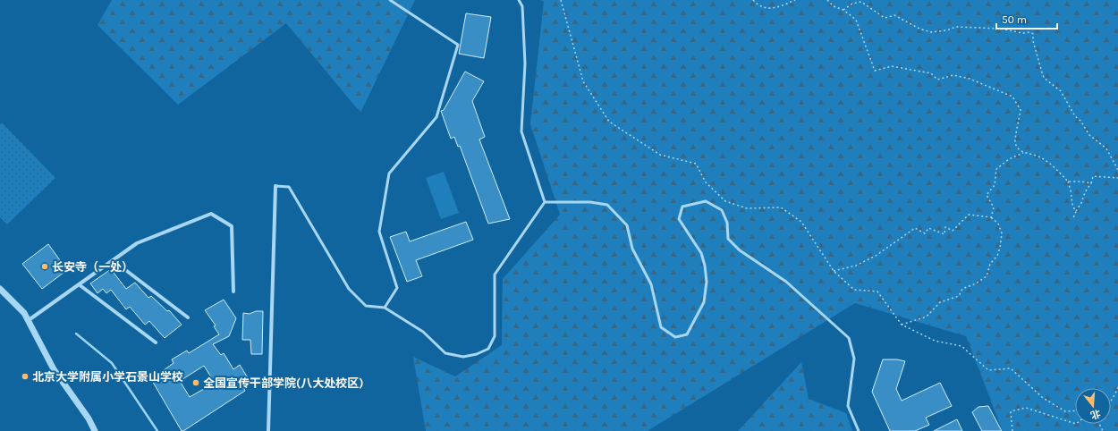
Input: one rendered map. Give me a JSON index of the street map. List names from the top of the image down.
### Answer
{
  "places": ["长安寺（一处）", "北京大学附属小学石景山学校", "全国宣传干部学院(八大处校区)"],
  "scale_bar": "50 m",
  "north": "bottom"
}
